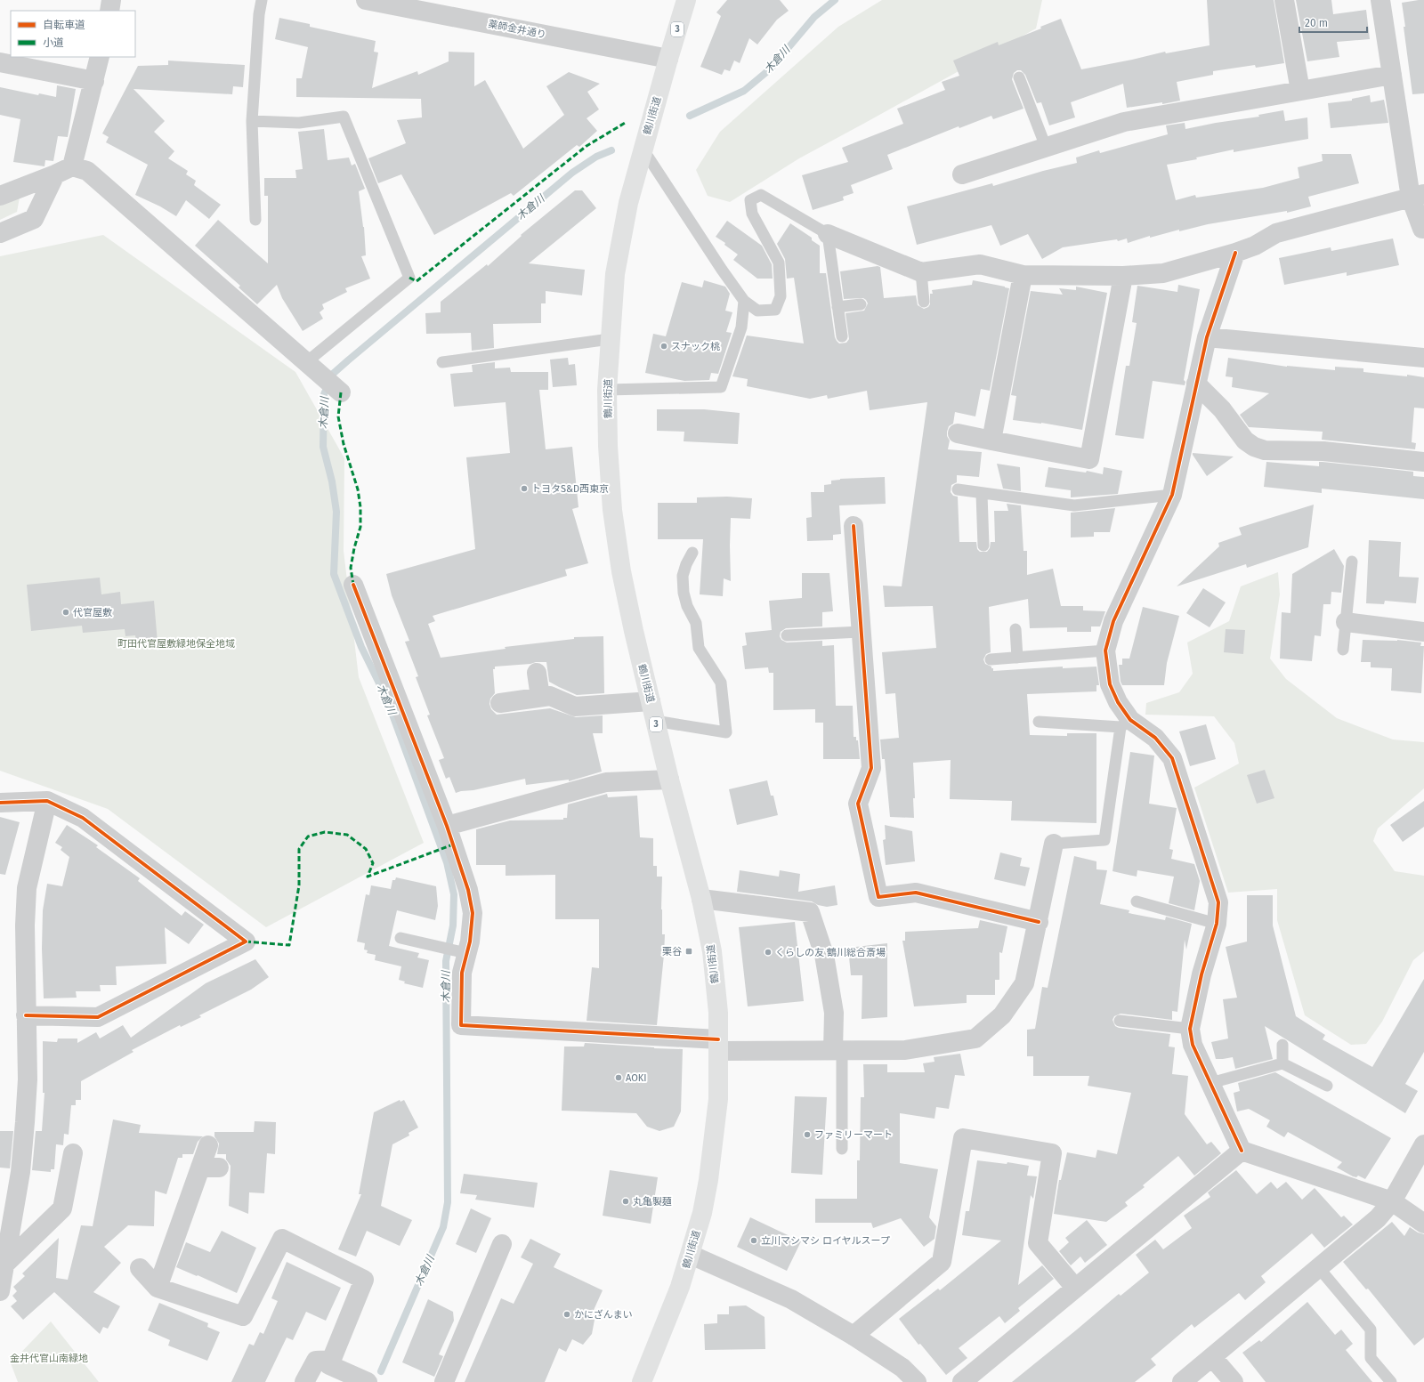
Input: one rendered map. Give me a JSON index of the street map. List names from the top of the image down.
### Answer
{
  "streets": {
    "main road": ["3", "鶴川街道"],
    "street": ["薬師金井通り"]
  },
  "crossings": [
    ["薬師金井通り", "鶴川街道"]
  ],
  "water": ["木倉川"],
  "parks": ["町田代官屋敷緑地保全地域", "金井代官山南緑地"],
  "places": {
    "other": [
      "スナック桃",
      "トヨタS&D西東京",
      "代官屋敷",
      "くらしの友 鶴川総合斎場",
      "AOKI",
      "ファミリーマート",
      "丸亀製麺",
      "立川マシマシ ロイヤルスープ",
      "かにざんまい"
    ],
    "transit": ["栗谷"]
  },
  "legend": ["自転車道", "小道"],
  "scale_bar": "20 m"
}
